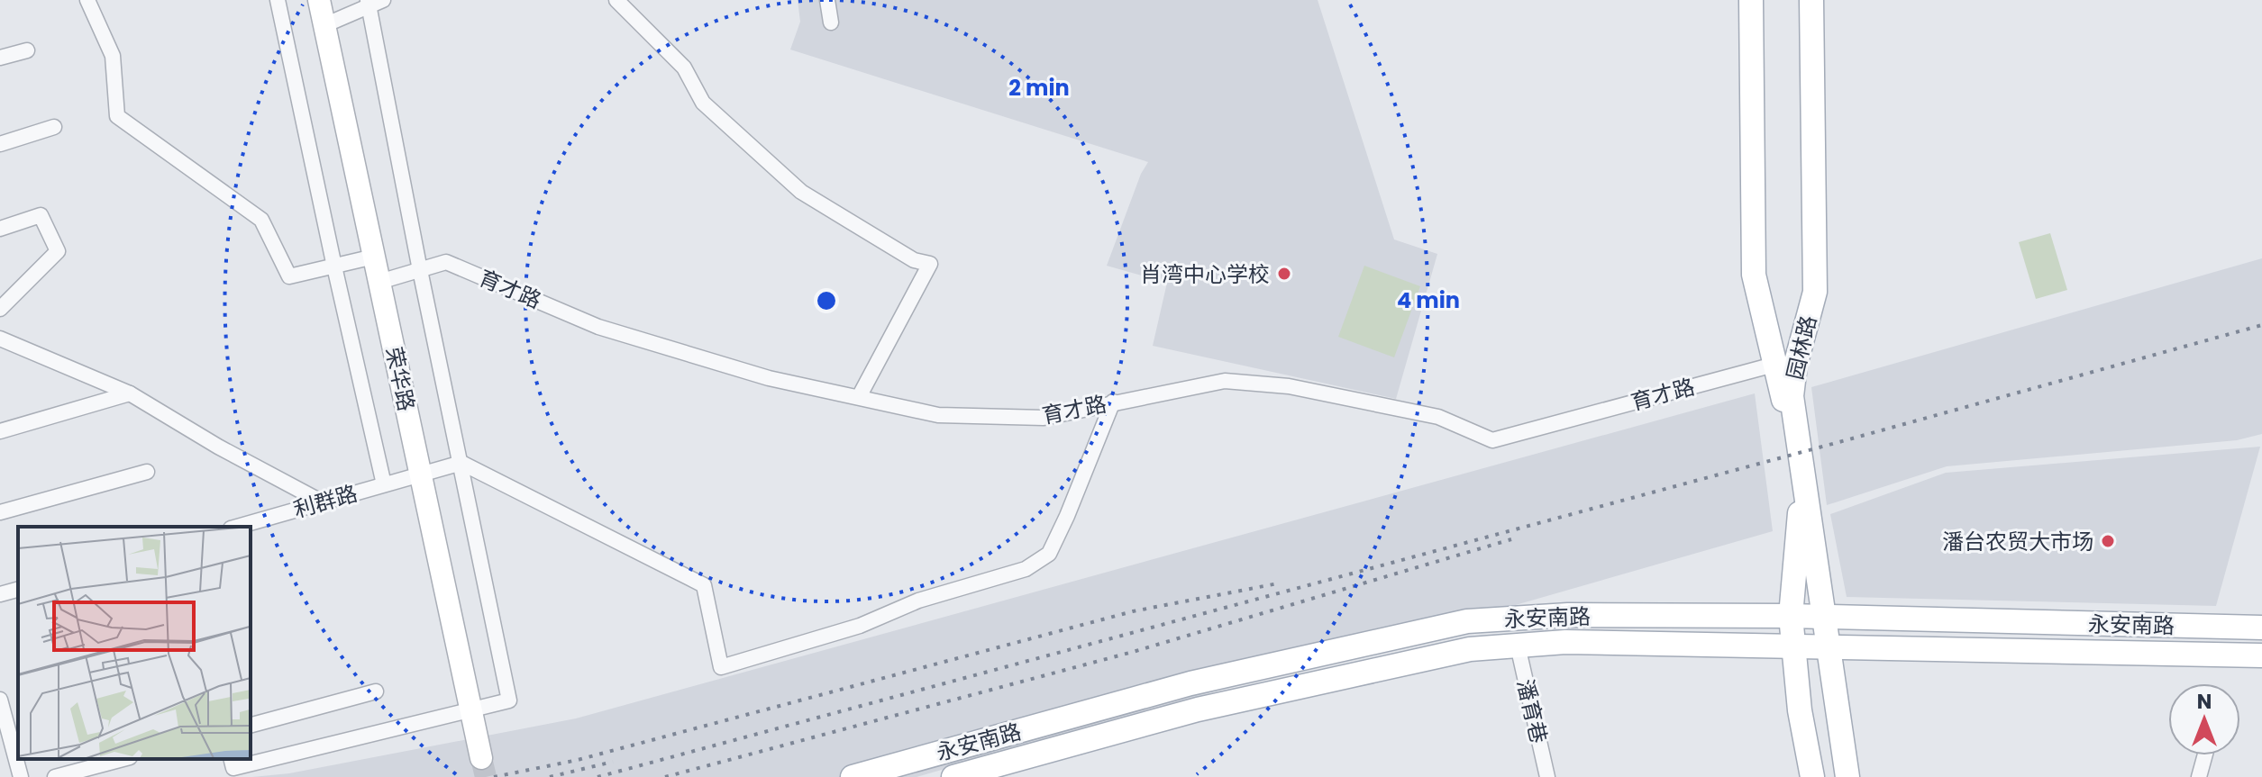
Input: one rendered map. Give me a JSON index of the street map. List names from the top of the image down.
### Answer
{
  "streets": {
    "main road": ["园林路", "荣华路", "永安南路"],
    "street": ["育才路", "利群路", "潘育巷"]
  },
  "crossings": [
    ["育才路", "园林路"],
    ["育才路", "荣华路"],
    ["园林路", "永安南路"],
    ["荣华路", "利群路"],
    ["永安南路", "潘育巷"]
  ],
  "places": ["肖湾中心学校", "潘台农贸大市场"],
  "north": "top",
  "rings": ["2 min", "4 min"]
}
